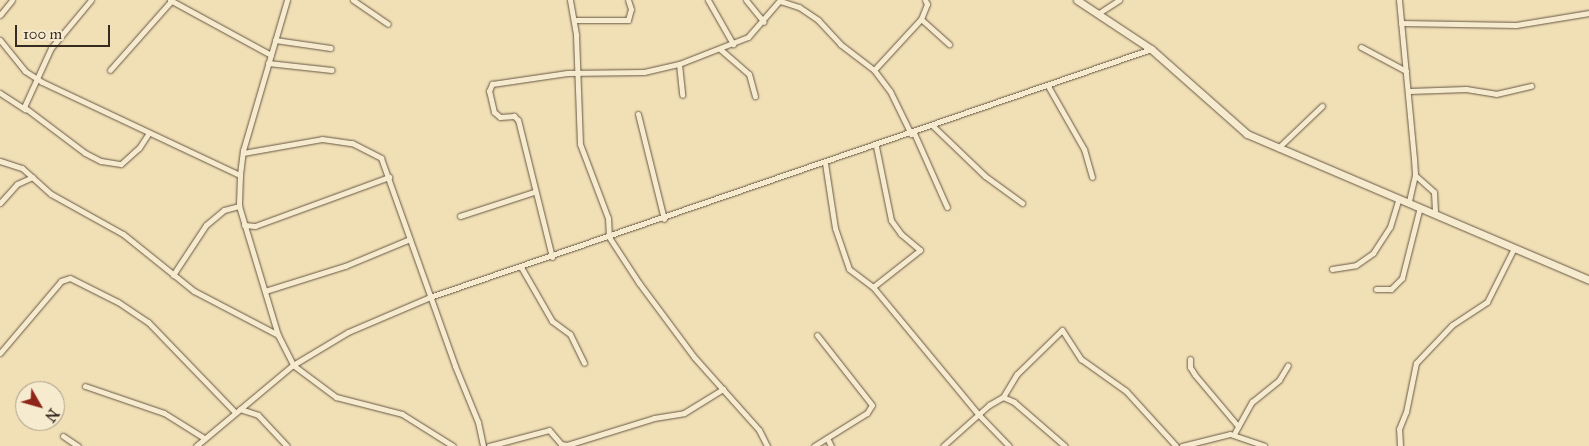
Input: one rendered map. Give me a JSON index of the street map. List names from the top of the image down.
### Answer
{
  "scale_bar": "100 m",
  "north": "bottom right"
}
